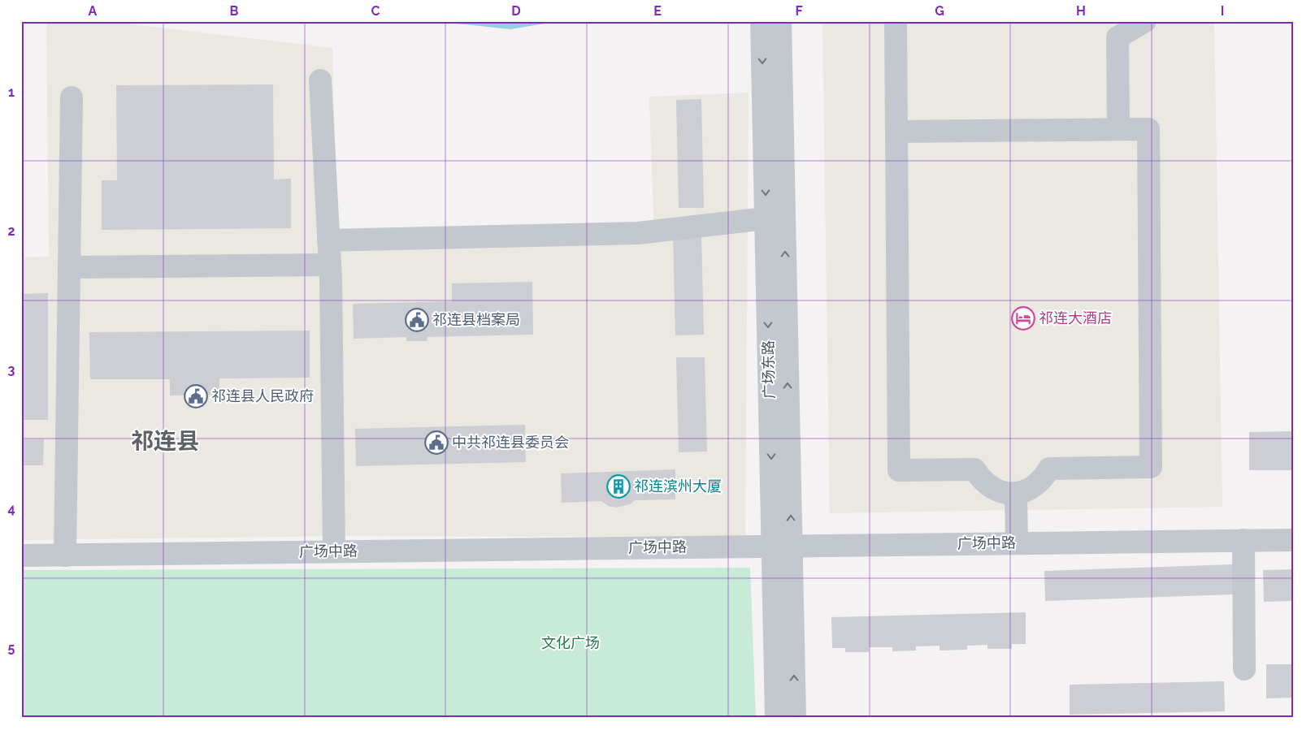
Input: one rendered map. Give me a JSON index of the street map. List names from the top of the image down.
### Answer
{
  "streets": {
    "street": ["广场东路", "广场中路"]
  },
  "crossings": [
    ["广场东路", "广场中路"]
  ],
  "districts": ["祁连县"],
  "parks": ["文化广场"],
  "places": {
    "hotel": ["祁连大酒店"],
    "public building": ["祁连县档案局", "祁连县人民政府", "中共祁连县委员会"],
    "building": ["祁连滨州大厦"]
  },
  "grid": {
    "columns": [
      "A",
      "B",
      "C",
      "D",
      "E",
      "F",
      "G",
      "H",
      "I"
    ],
    "rows": [
      "1",
      "2",
      "3",
      "4",
      "5"
    ]
  }
}
